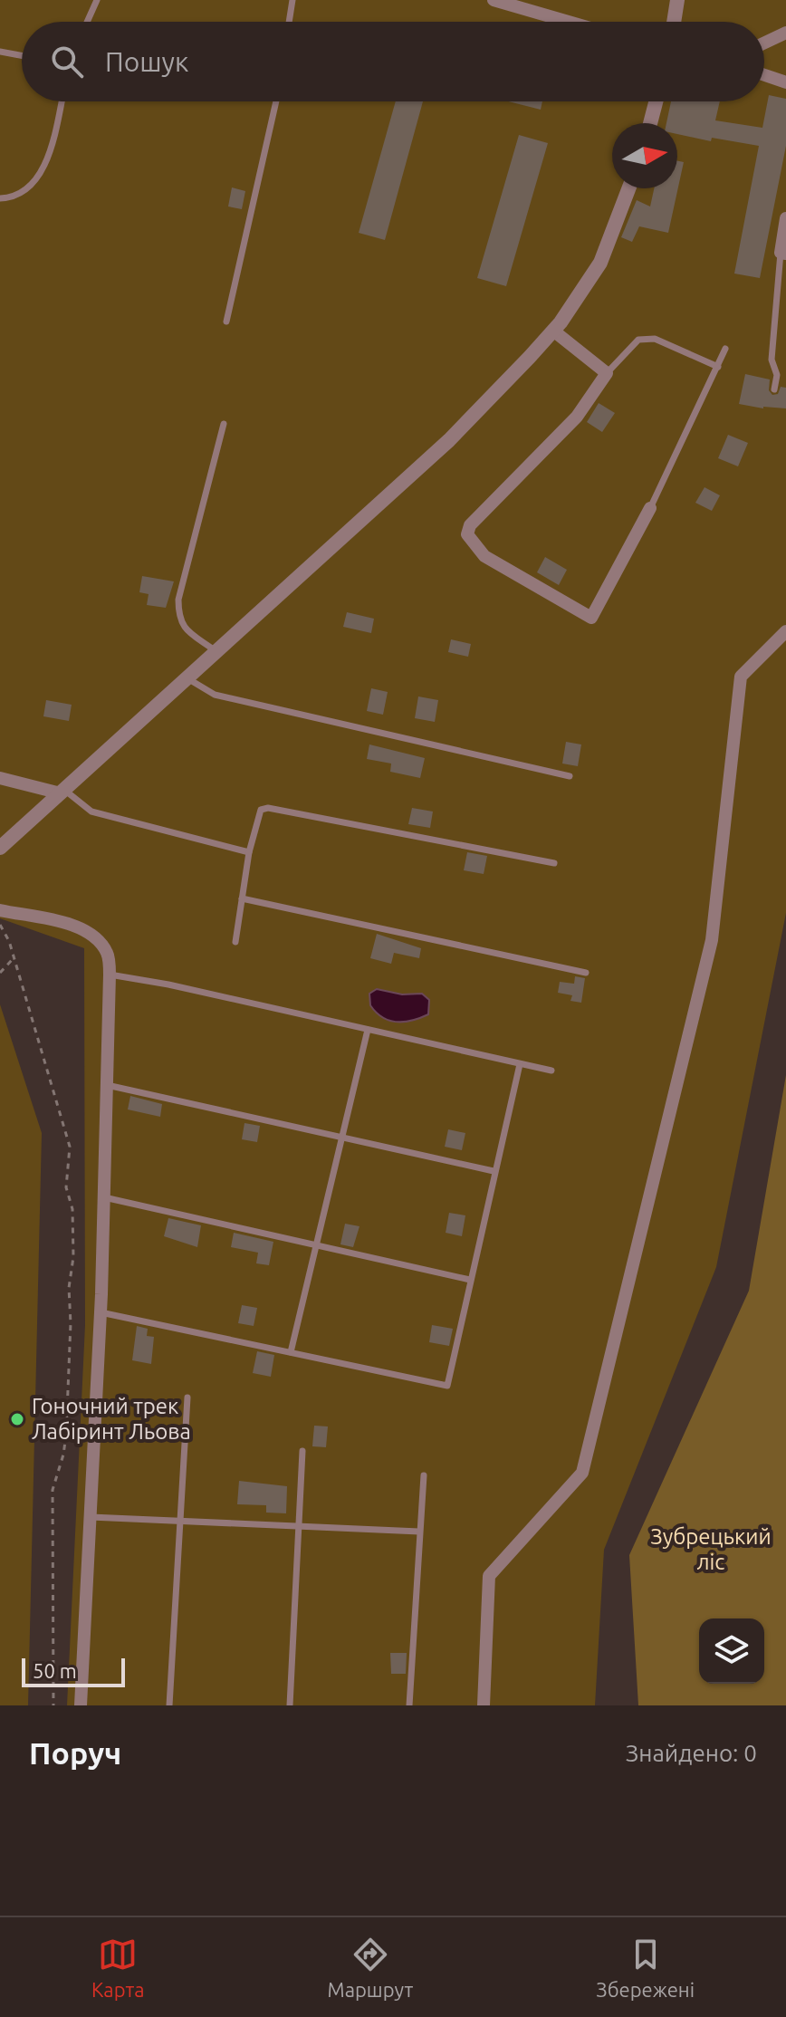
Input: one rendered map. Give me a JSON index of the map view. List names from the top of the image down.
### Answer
{
  "parks": ["Зубрецький ліс"],
  "places": ["Гоночний трек Лабіринт Льова"],
  "scale_bar": "50 m",
  "north": "right",
  "page": {
    "search": "Пошук",
    "scale": "50 m",
    "heading": ["Поруч", "Знайдено: 0"],
    "nav": ["Карта", "Маршрут", "Збережені"]
  }
}
